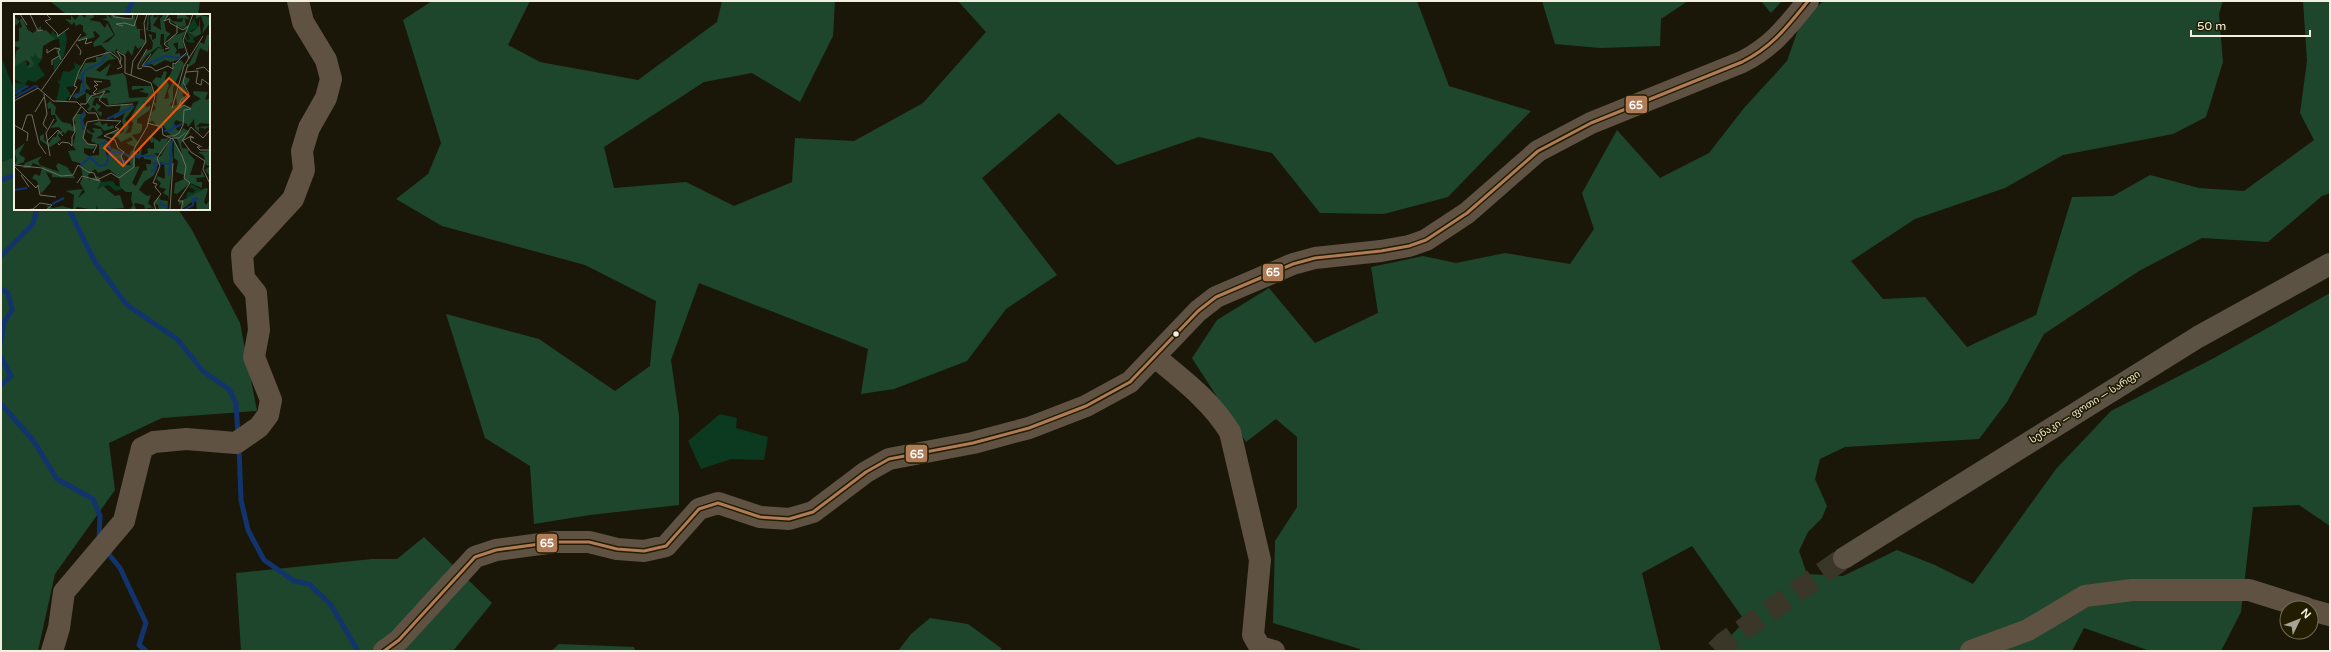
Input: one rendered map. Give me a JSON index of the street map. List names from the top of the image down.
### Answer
{
  "streets": {
    "highway": ["სენაკი — ფოთი — სარფი"]
  },
  "lines": ["transit line 65"],
  "scale_bar": "50 m",
  "north": "top right"
}
